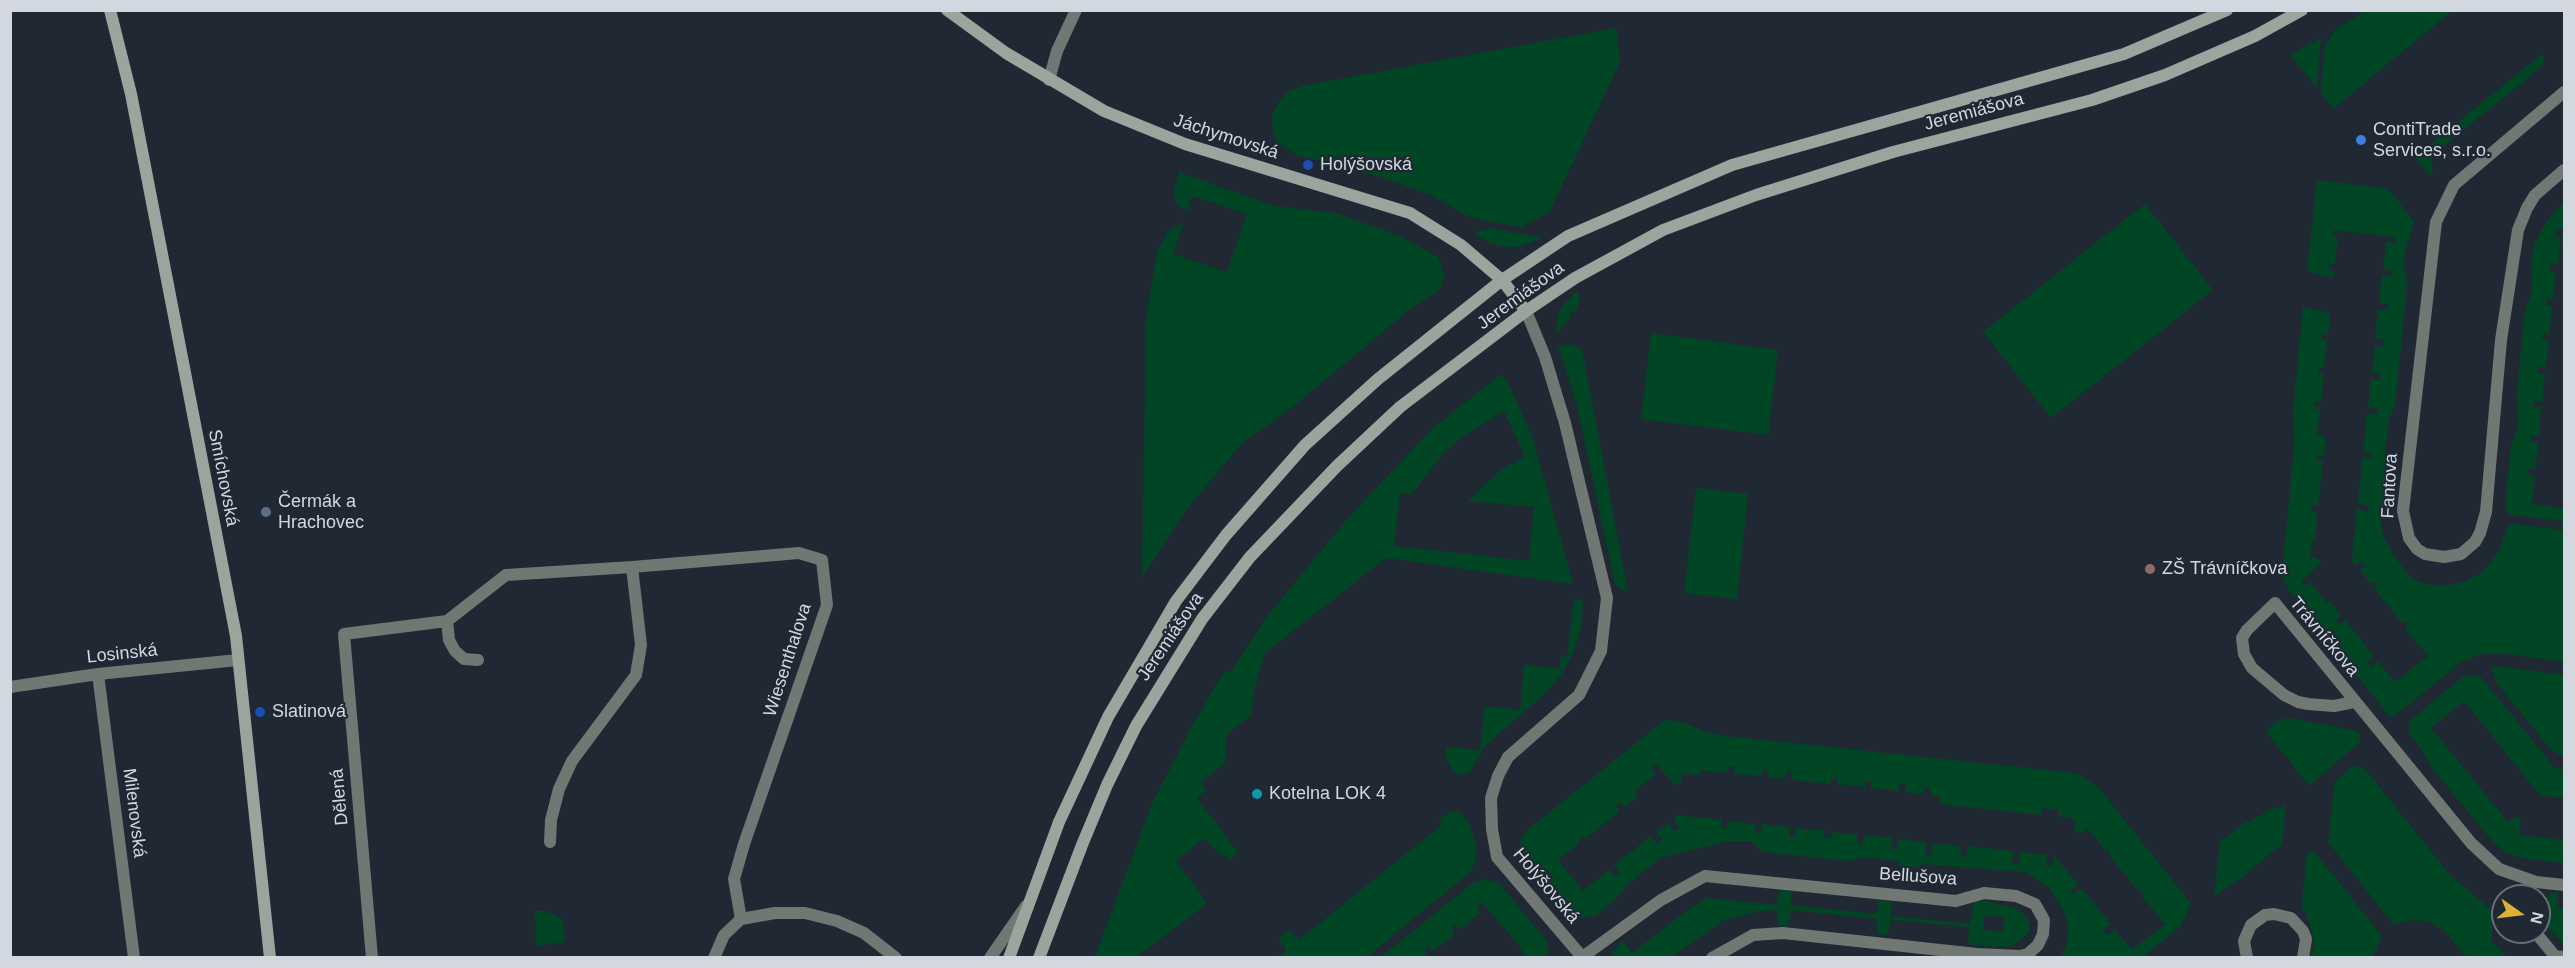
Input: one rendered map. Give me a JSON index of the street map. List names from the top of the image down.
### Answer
{
  "streets": {
    "main road": ["Jeremiášova", "Jáchymovská", "Smíchovská"],
    "street": [
      "Fantova",
      "Trávníčkova",
      "Losinská",
      "Wiesenthalova",
      "Dělená",
      "Milenovská",
      "Bellušova",
      "Holýšovská"
    ]
  },
  "crossings": [
    ["Jeremiášova", "Jáchymovská"],
    ["Jeremiášova", "Holýšovská"],
    ["Jáchymovská", "Holýšovská"],
    ["Smíchovská", "Losinská"],
    ["Losinská", "Milenovská"],
    ["Wiesenthalova", "Dělená"],
    ["Bellušova", "Holýšovská"]
  ],
  "places": [
    "ContiTrade Services, s.r.o.",
    "Holýšovská",
    "Čermák a Hrachovec",
    "ZŠ Trávníčkova",
    "Slatinová",
    "Kotelna LOK 4"
  ],
  "north": "right"
}
